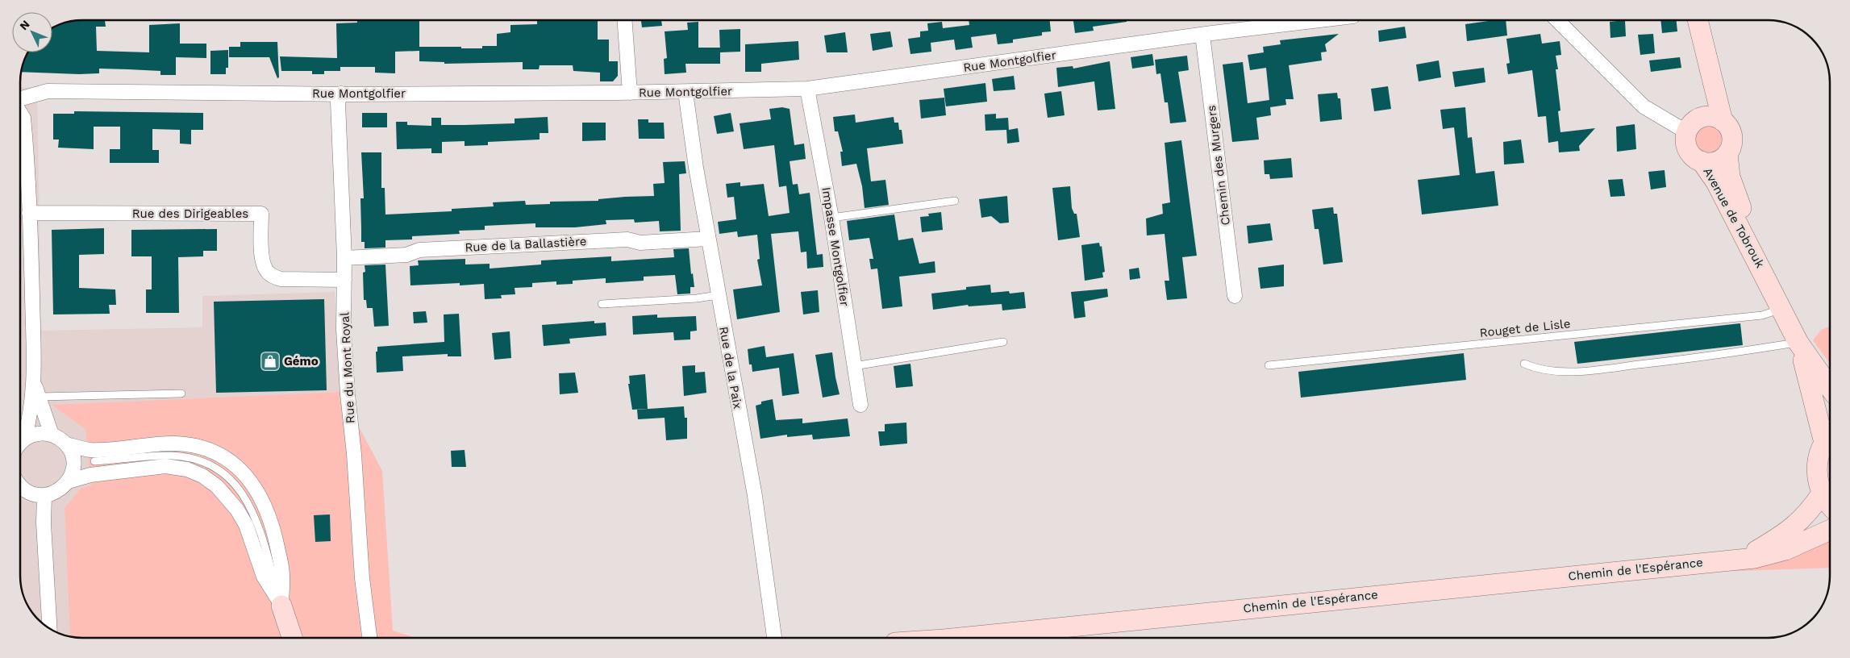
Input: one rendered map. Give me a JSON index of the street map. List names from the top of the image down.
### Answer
{
  "streets": {
    "street": [
      "Rue Montgolfier",
      "Chemin des Murgers",
      "Rue des Dirigeables",
      "Avenue de Tobrouk",
      "Rue de la Ballastière",
      "Impasse Montgolfier",
      "Rue du Mont Royal",
      "Rue de la Paix",
      "Chemin de l'Espérance"
    ],
    "lane": ["Rouget de Lisle"]
  },
  "crossings": [
    ["Rue Montgolfier", "Chemin des Murgers"],
    ["Rue Montgolfier", "Impasse Montgolfier"],
    ["Rue Montgolfier", "Rue du Mont Royal"],
    ["Rue Montgolfier", "Rue de la Paix"],
    ["Rue des Dirigeables", "Rue du Mont Royal"],
    ["Avenue de Tobrouk", "Rouget de Lisle"],
    ["Rue de la Ballastière", "Rue du Mont Royal"],
    ["Rue de la Ballastière", "Rue de la Paix"]
  ],
  "places": {
    "shop": ["Gémo"]
  },
  "north": "top left"
}
